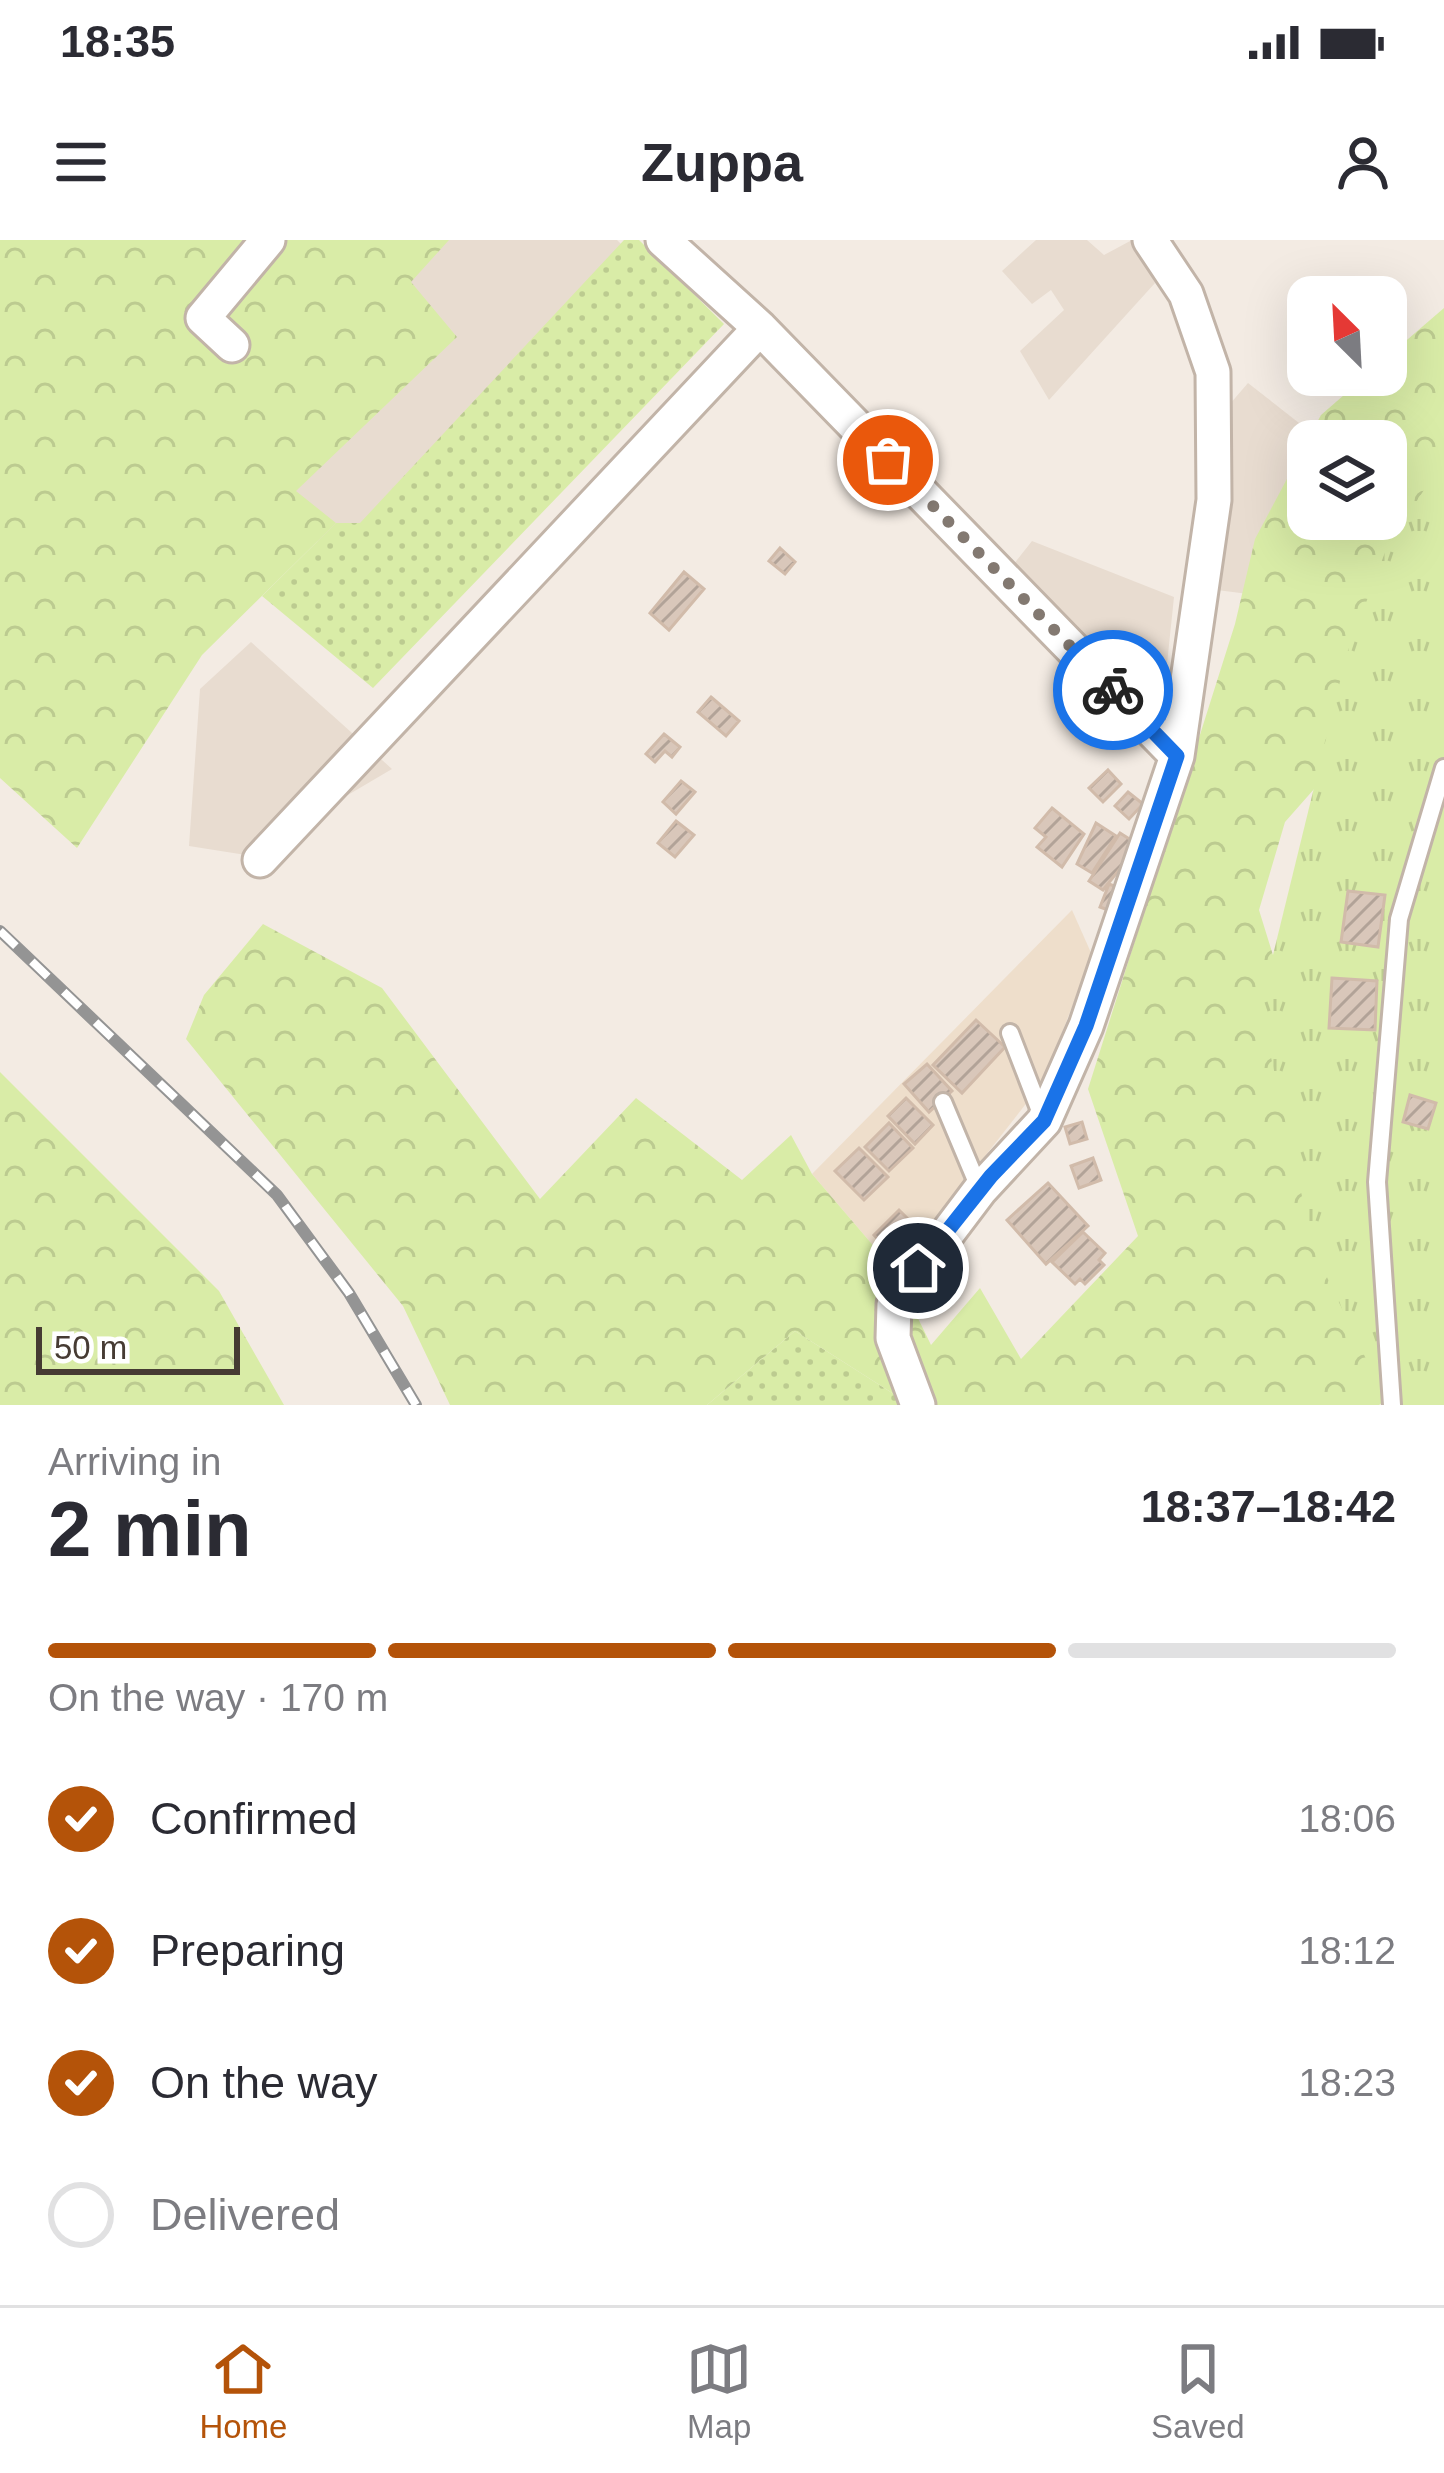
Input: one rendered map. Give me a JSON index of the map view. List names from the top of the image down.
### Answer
{
  "scale_bar": "50 m",
  "north": "top left",
  "page": {
    "status": "18:35",
    "header": "Zuppa",
    "scale": "50 m",
    "heading": ["2 min", "Arriving in", "18:37–18:42"],
    "bar": "On the way · 170 m",
    "list": [
      ["Confirmed", "18:06"],
      ["Preparing", "18:12"],
      ["On the way", "18:23"],
      "Delivered"
    ],
    "tabs": ["Home", "Map", "Saved"]
  }
}
